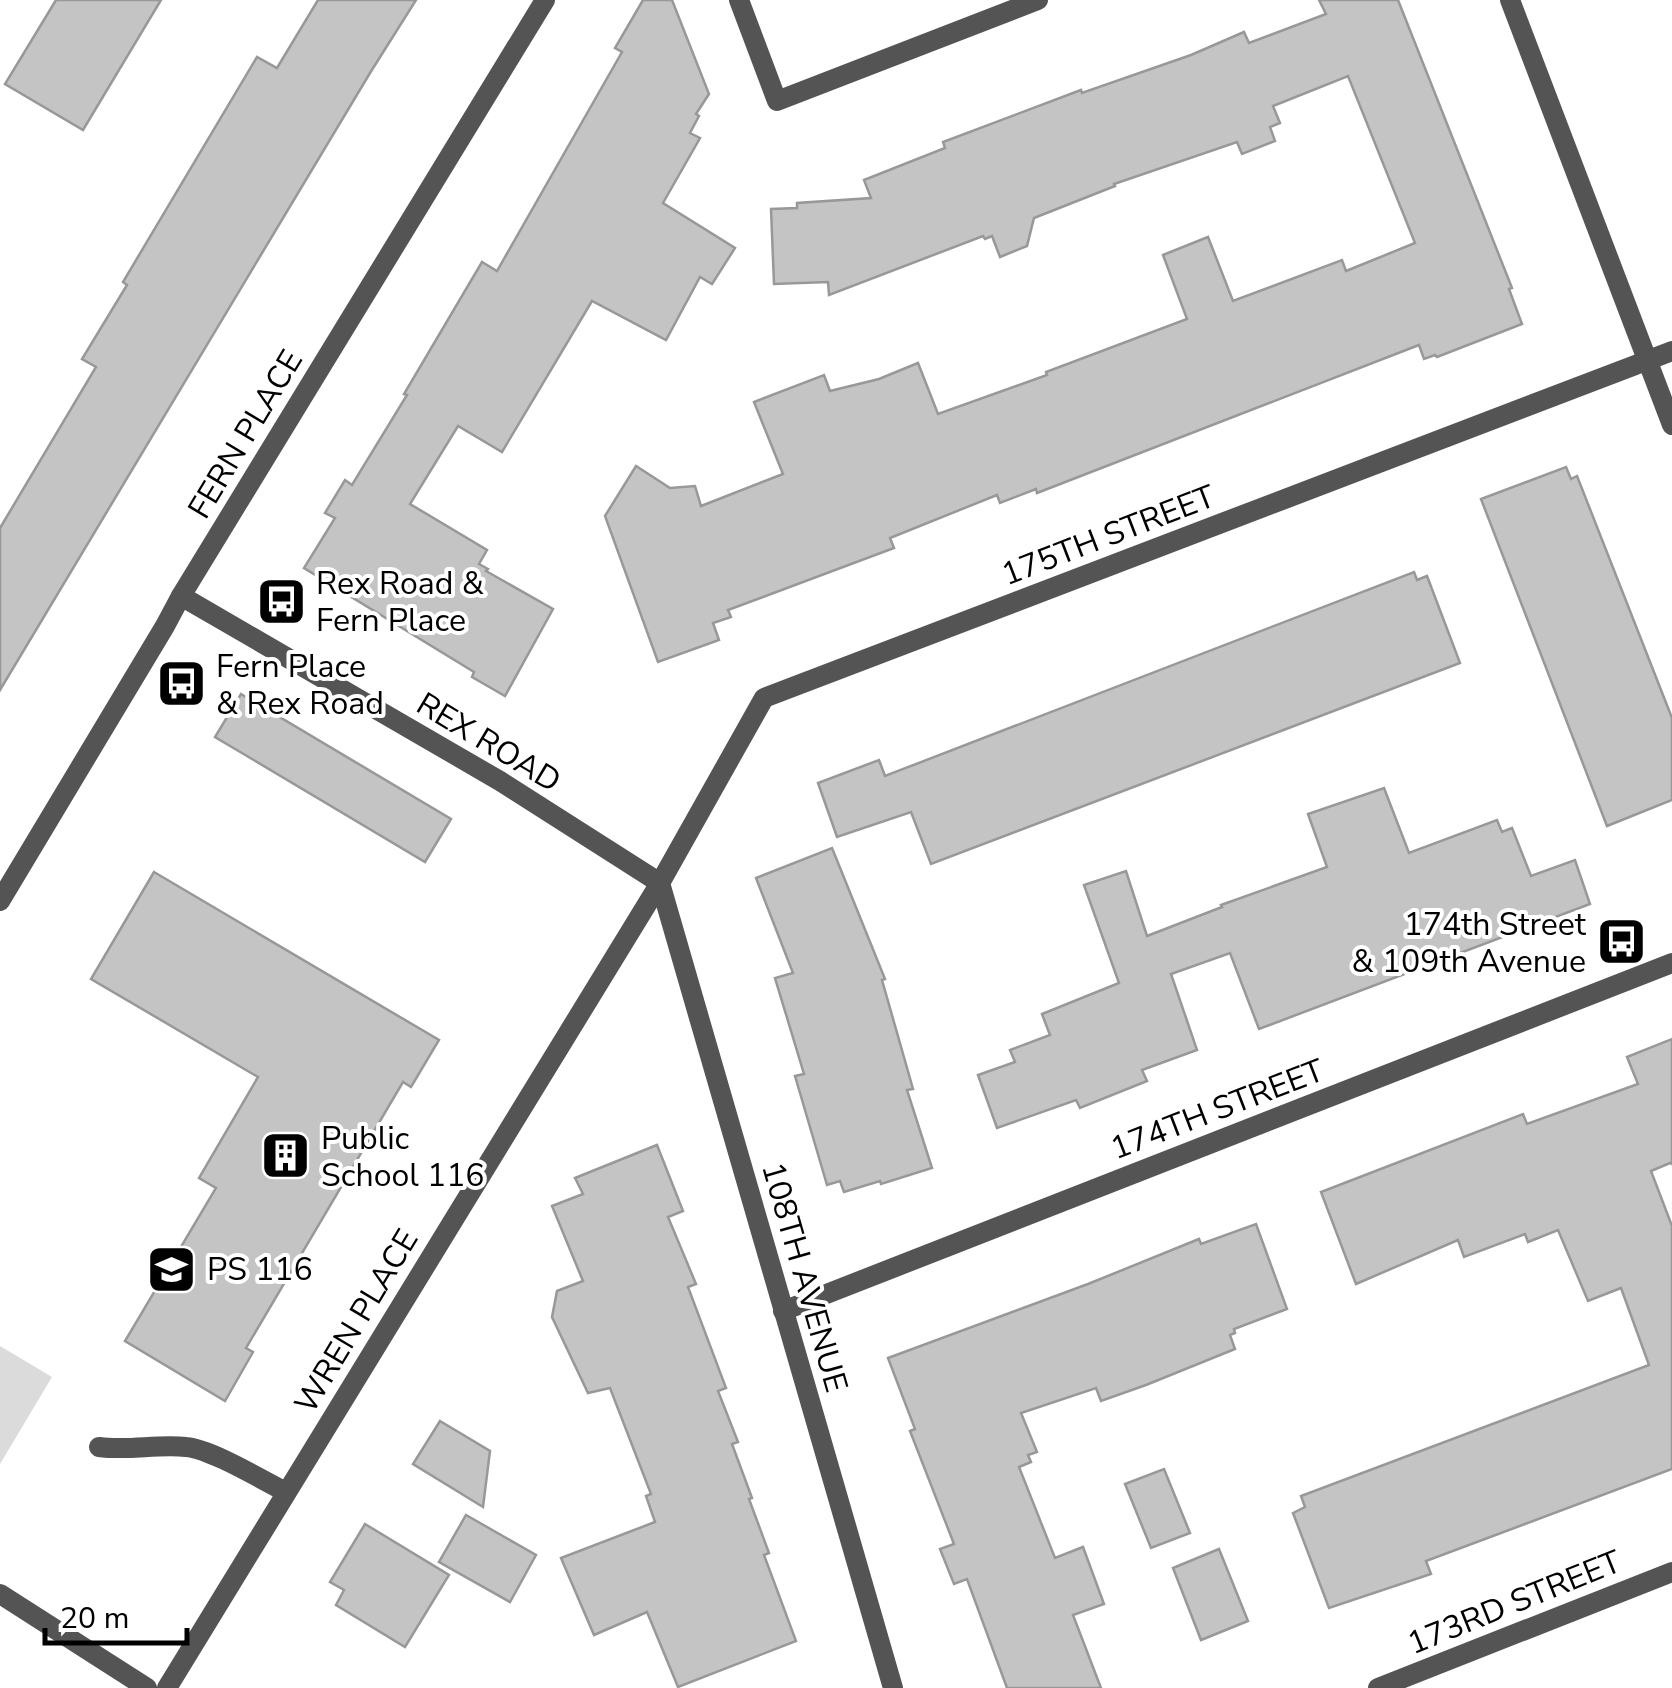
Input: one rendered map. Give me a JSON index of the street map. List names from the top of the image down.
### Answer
{
  "streets": {
    "street": [
      "FERN PLACE",
      "175TH STREET",
      "REX ROAD",
      "174TH STREET",
      "108TH AVENUE",
      "WREN PLACE",
      "173RD STREET"
    ]
  },
  "crossings": [
    ["FERN PLACE", "REX ROAD"],
    ["175TH STREET", "REX ROAD"],
    ["175TH STREET", "108TH AVENUE"],
    ["175TH STREET", "WREN PLACE"],
    ["REX ROAD", "108TH AVENUE"],
    ["REX ROAD", "WREN PLACE"],
    ["174TH STREET", "108TH AVENUE"],
    ["108TH AVENUE", "WREN PLACE"]
  ],
  "places": {
    "bus stop": ["Rex Road & Fern Place", "Fern Place & Rex Road", "174th Street & 109th Avenue"],
    "building": ["Public School 116"],
    "school or university": ["PS 116"]
  },
  "scale_bar": "20 m"
}
